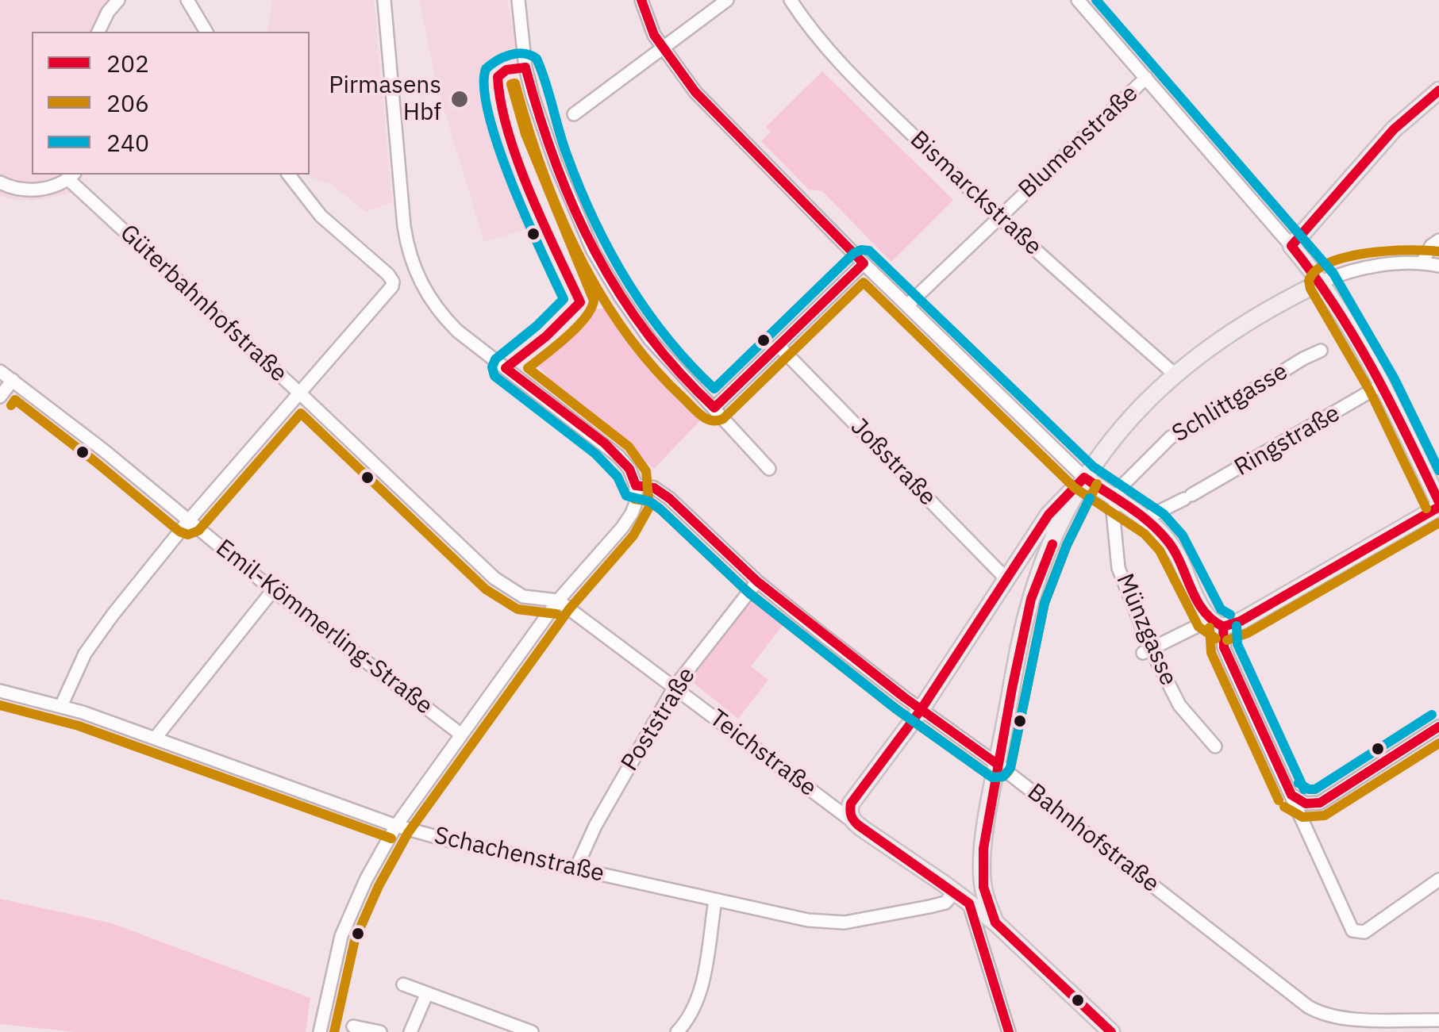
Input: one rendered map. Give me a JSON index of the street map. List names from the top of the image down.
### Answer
{
  "streets": {
    "main road": ["Teichstraße"],
    "street": [
      "Blumenstraße",
      "Bismarckstraße",
      "Güterbahnhofstraße",
      "Schlittgasse",
      "Ringstraße",
      "Joßstraße",
      "Emil-Kömmerling-Straße",
      "Münzgasse",
      "Poststraße",
      "Bahnhofstraße",
      "Schachenstraße"
    ]
  },
  "crossings": [
    ["Blumenstraße", "Bismarckstraße"],
    ["Güterbahnhofstraße", "Teichstraße"],
    ["Schlittgasse", "Münzgasse"],
    ["Poststraße", "Teichstraße"],
    ["Poststraße", "Bahnhofstraße"],
    ["Poststraße", "Schachenstraße"],
    ["Teichstraße", "Schachenstraße"]
  ],
  "places": ["Pirmasens Hbf"],
  "lines": ["transit line 202", "transit line 240", "transit line 206"],
  "legend": ["202", "206", "240"]
}
